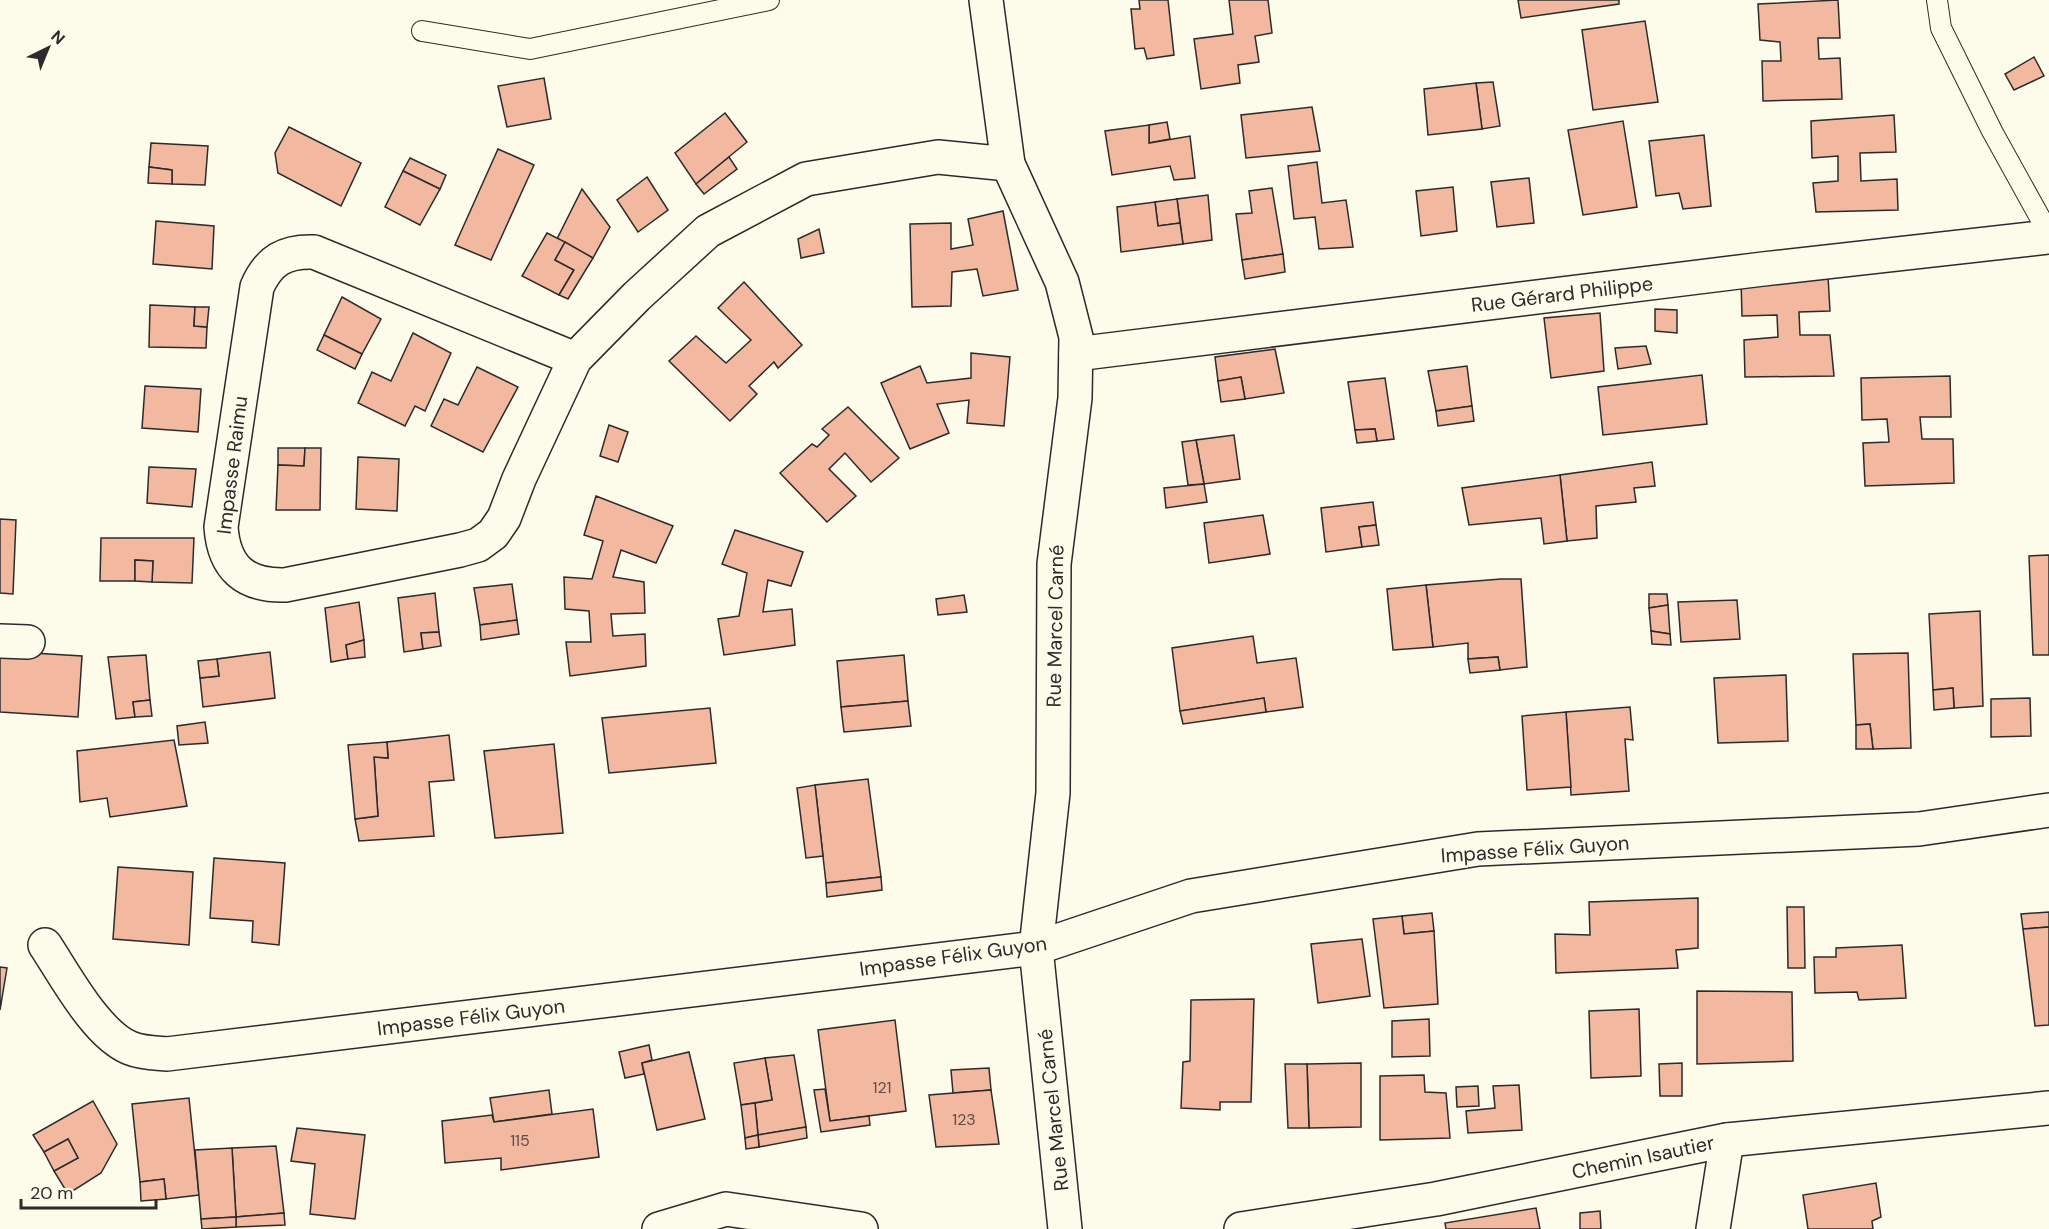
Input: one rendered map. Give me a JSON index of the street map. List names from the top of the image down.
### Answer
{
  "streets": {
    "street": [
      "Rue Gérard Philippe",
      "Impasse Raimu",
      "Rue Marcel Carné",
      "Impasse Félix Guyon",
      "Chemin Isautier"
    ]
  },
  "crossings": [
    ["Rue Gérard Philippe", "Rue Marcel Carné"],
    ["Impasse Raimu", "Rue Marcel Carné"],
    ["Rue Marcel Carné", "Impasse Félix Guyon"]
  ],
  "house_numbers": ["121", "123", "115"],
  "scale_bar": "20 m",
  "north": "top right"
}
